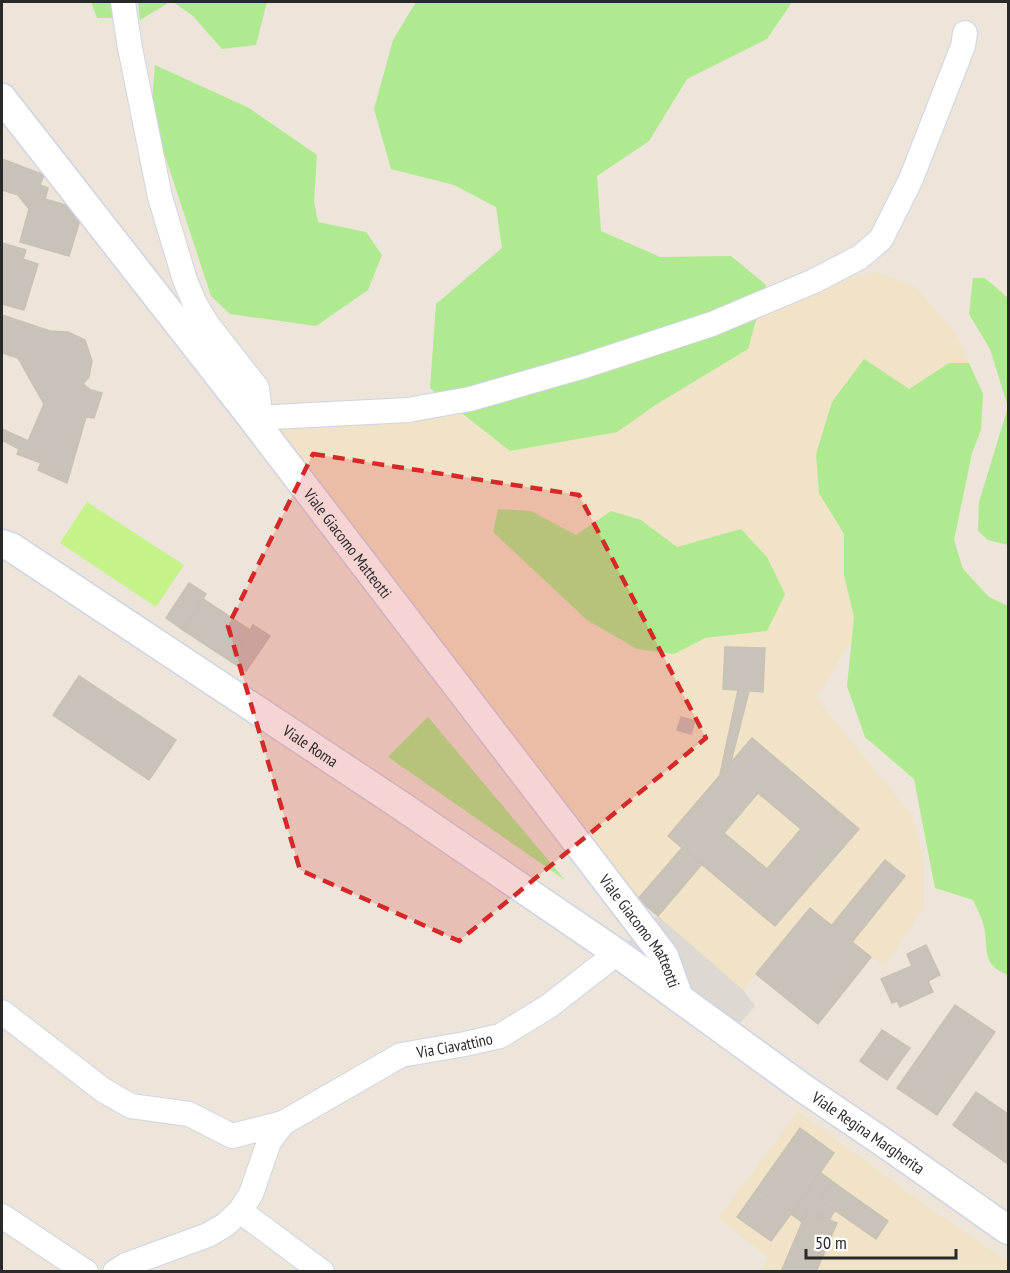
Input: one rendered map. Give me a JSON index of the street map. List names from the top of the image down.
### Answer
{
  "streets": {
    "street": [
      "Viale Giacomo Matteotti",
      "Viale Roma",
      "Via Ciavattino",
      "Viale Regina Margherita"
    ]
  },
  "crossings": [
    ["Viale Giacomo Matteotti", "Viale Roma"],
    ["Viale Giacomo Matteotti", "Viale Regina Margherita"],
    ["Viale Roma", "Via Ciavattino"],
    ["Viale Roma", "Viale Regina Margherita"]
  ],
  "scale_bar": "50 m"
}
